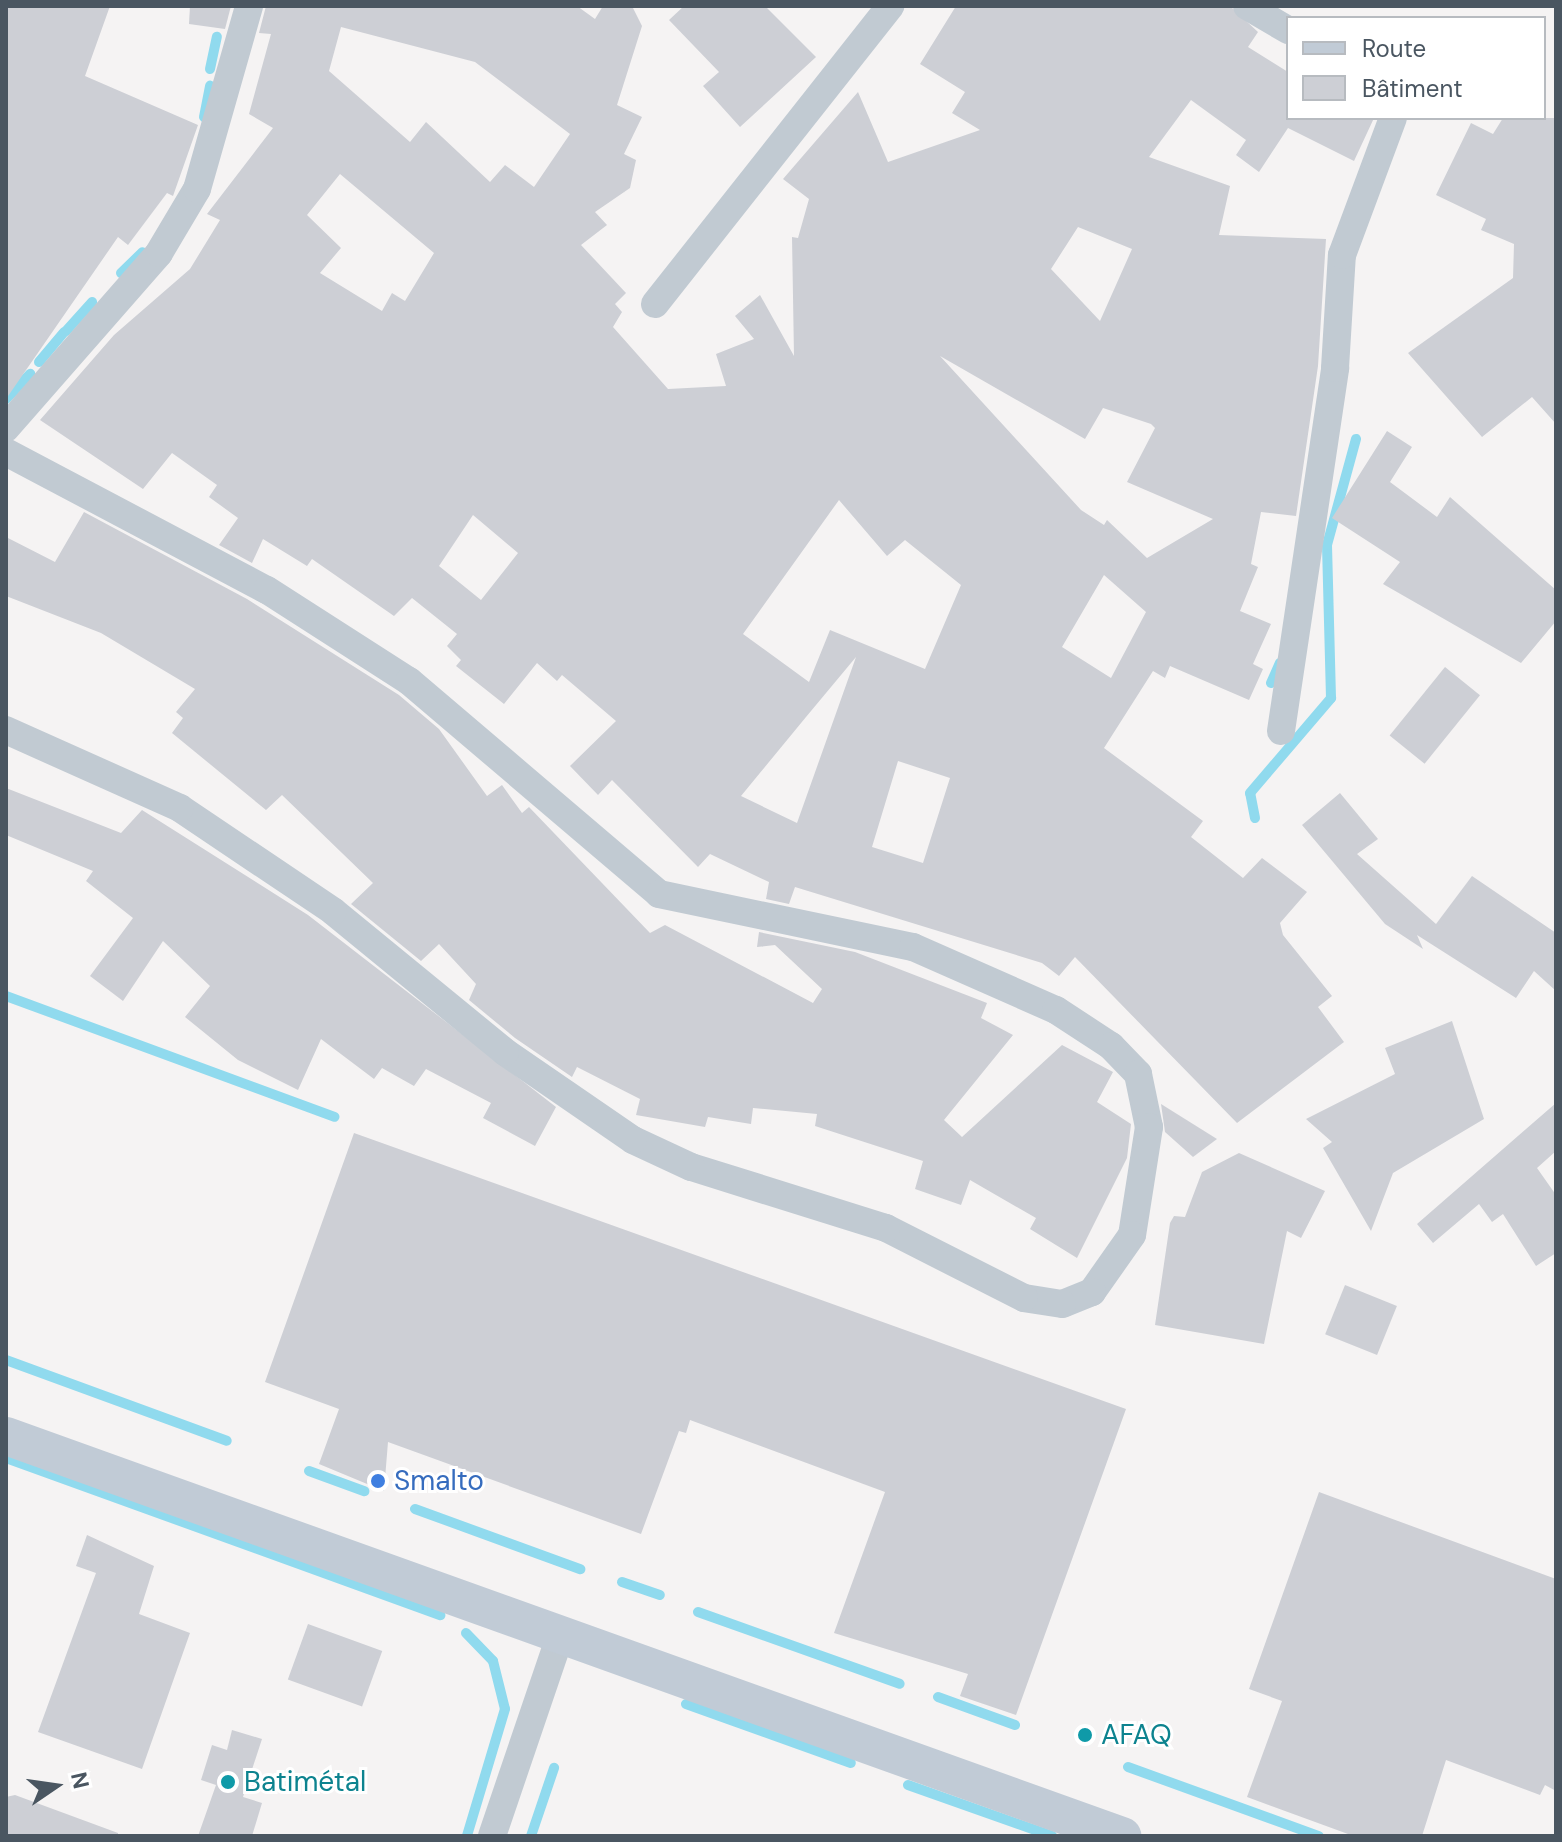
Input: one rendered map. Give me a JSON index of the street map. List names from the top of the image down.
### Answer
{
  "places": ["Smalto", "AFAQ", "Batimétal"],
  "legend": ["Route", "Bâtiment"],
  "north": "right"
}
